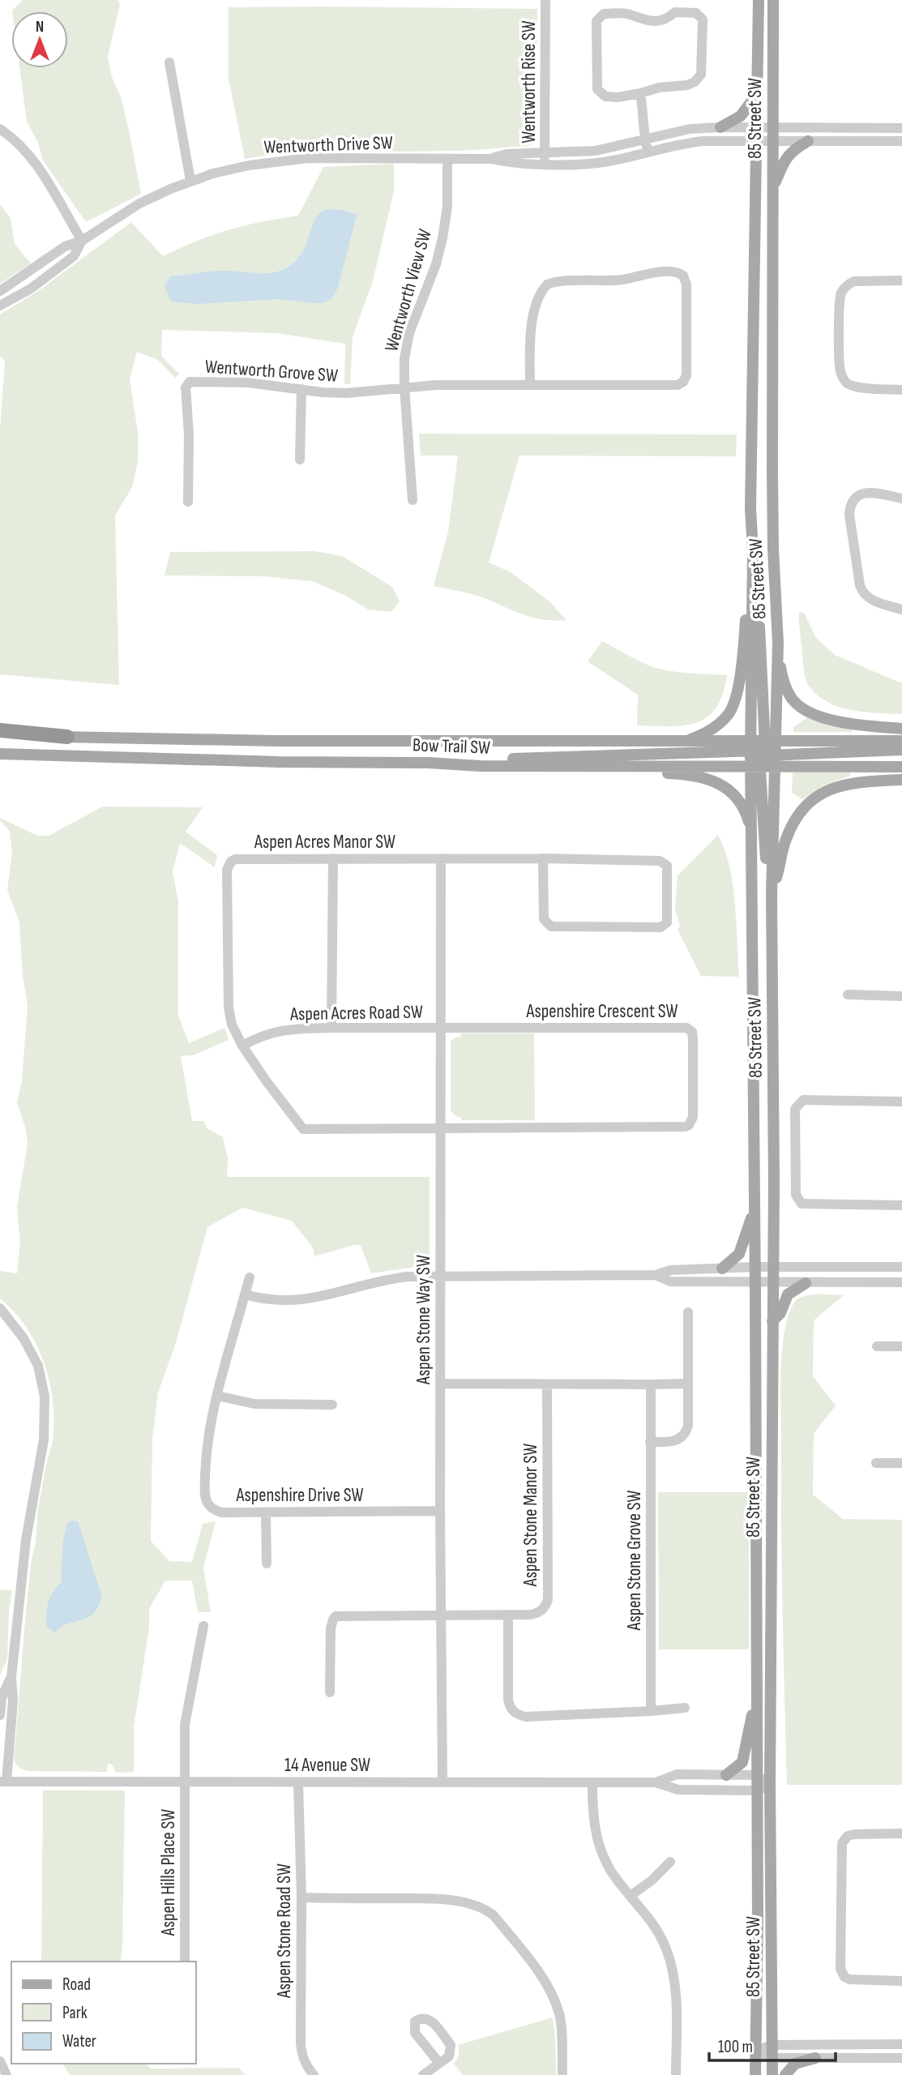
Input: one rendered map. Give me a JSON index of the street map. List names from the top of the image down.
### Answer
{
  "streets": {
    "main road": ["85 Street SW", "Bow Trail SW"],
    "street": [
      "Wentworth Rise SW",
      "Wentworth Drive SW",
      "Wentworth View SW",
      "Wentworth Grove SW",
      "Aspen Acres Manor SW",
      "Aspenshire Crescent SW",
      "Aspen Acres Road SW",
      "Aspen Stone Way SW",
      "Aspenshire Drive SW",
      "Aspen Stone Manor SW",
      "Aspen Stone Grove SW",
      "14 Avenue SW",
      "Aspen Hills Place SW",
      "Aspen Stone Road SW"
    ]
  },
  "crossings": [
    ["Wentworth Rise SW", "Wentworth Drive SW"],
    ["85 Street SW", "Wentworth Drive SW"],
    ["85 Street SW", "Bow Trail SW"],
    ["85 Street SW", "14 Avenue SW"],
    ["Wentworth Drive SW", "Wentworth View SW"],
    ["Wentworth View SW", "Wentworth Grove SW"],
    ["Aspen Acres Manor SW", "Aspenshire Crescent SW"],
    ["Aspen Acres Manor SW", "Aspen Acres Road SW"],
    ["Aspen Acres Manor SW", "Aspen Stone Way SW"],
    ["Aspenshire Crescent SW", "Aspen Acres Road SW"],
    ["Aspenshire Crescent SW", "Aspen Stone Way SW"],
    ["Aspen Acres Road SW", "Aspen Stone Way SW"],
    ["Aspen Stone Way SW", "Aspenshire Drive SW"],
    ["Aspen Stone Way SW", "Aspen Stone Manor SW"],
    ["Aspen Stone Way SW", "14 Avenue SW"],
    ["14 Avenue SW", "Aspen Hills Place SW"],
    ["14 Avenue SW", "Aspen Stone Road SW"]
  ],
  "legend": ["Road", "Park", "Water"],
  "scale_bar": "100 m",
  "north": "top"
}
